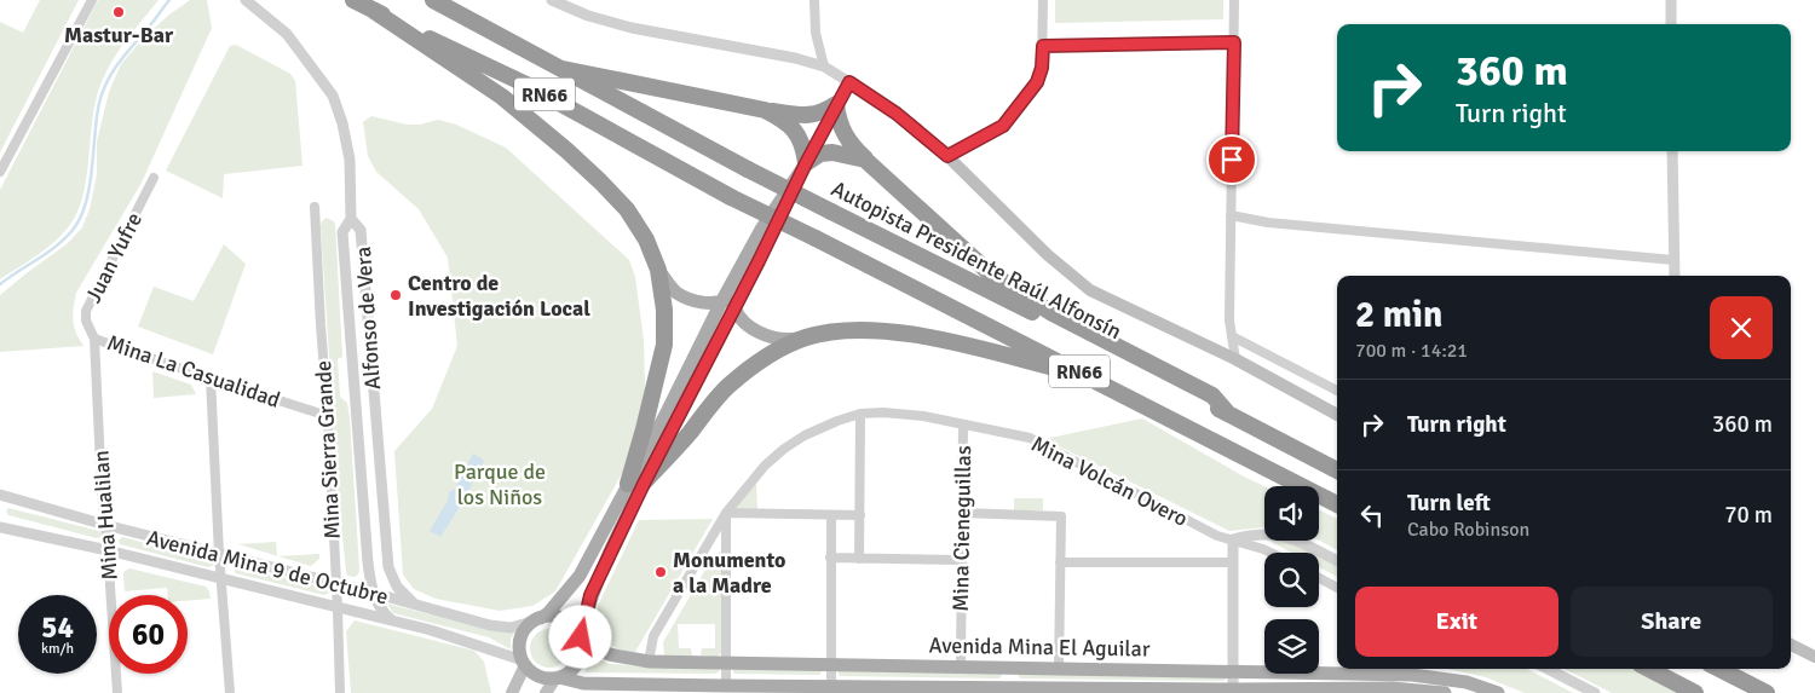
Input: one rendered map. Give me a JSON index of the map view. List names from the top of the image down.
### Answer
{
  "streets": {
    "highway": ["RN66", "Autopista Presidente Raúl Alfonsín"],
    "main road": ["Avenida Mina El Aguilar"],
    "street": [
      "Juan Yufre",
      "Alfonso de Vera",
      "Mina La Casualidad",
      "Mina Sierra Grande",
      "Mina Volcán Overo",
      "Mina Hualilan",
      "Mina Cieneguillas",
      "Avenida Mina 9 de Octubre"
    ]
  },
  "crossings": [
    ["Juan Yufre", "Mina La Casualidad"],
    ["Juan Yufre", "Mina Hualilan"],
    ["Alfonso de Vera", "Avenida Mina 9 de Octubre"],
    ["Mina La Casualidad", "Mina Sierra Grande"],
    ["Mina La Casualidad", "Mina Hualilan"],
    ["Mina Sierra Grande", "Avenida Mina 9 de Octubre"],
    ["Mina Volcán Overo", "Mina Cieneguillas"],
    ["Mina Volcán Overo", "Avenida Mina El Aguilar"],
    ["Mina Hualilan", "Avenida Mina 9 de Octubre"],
    ["Mina Cieneguillas", "Avenida Mina El Aguilar"],
    ["Avenida Mina 9 de Octubre", "Avenida Mina El Aguilar"]
  ],
  "parks": ["Parque de los Niños"],
  "places": ["Mastur-Bar", "Centro de Investigación Local", "Monumento a la Madre"],
  "page": {
    "turn": ["360 m", "Turn right"],
    "heading": ["2 min", "700 m · 14:21"],
    "list": [
      {
        "name": "Turn right",
        "value": "360 m"
      },
      {
        "name": "Turn left",
        "note": "Cabo Robinson",
        "value": "70 m"
      }
    ],
    "buttons": ["Exit", "Share"],
    "speed": "54 km/h",
    "limit": "60"
  }
}
